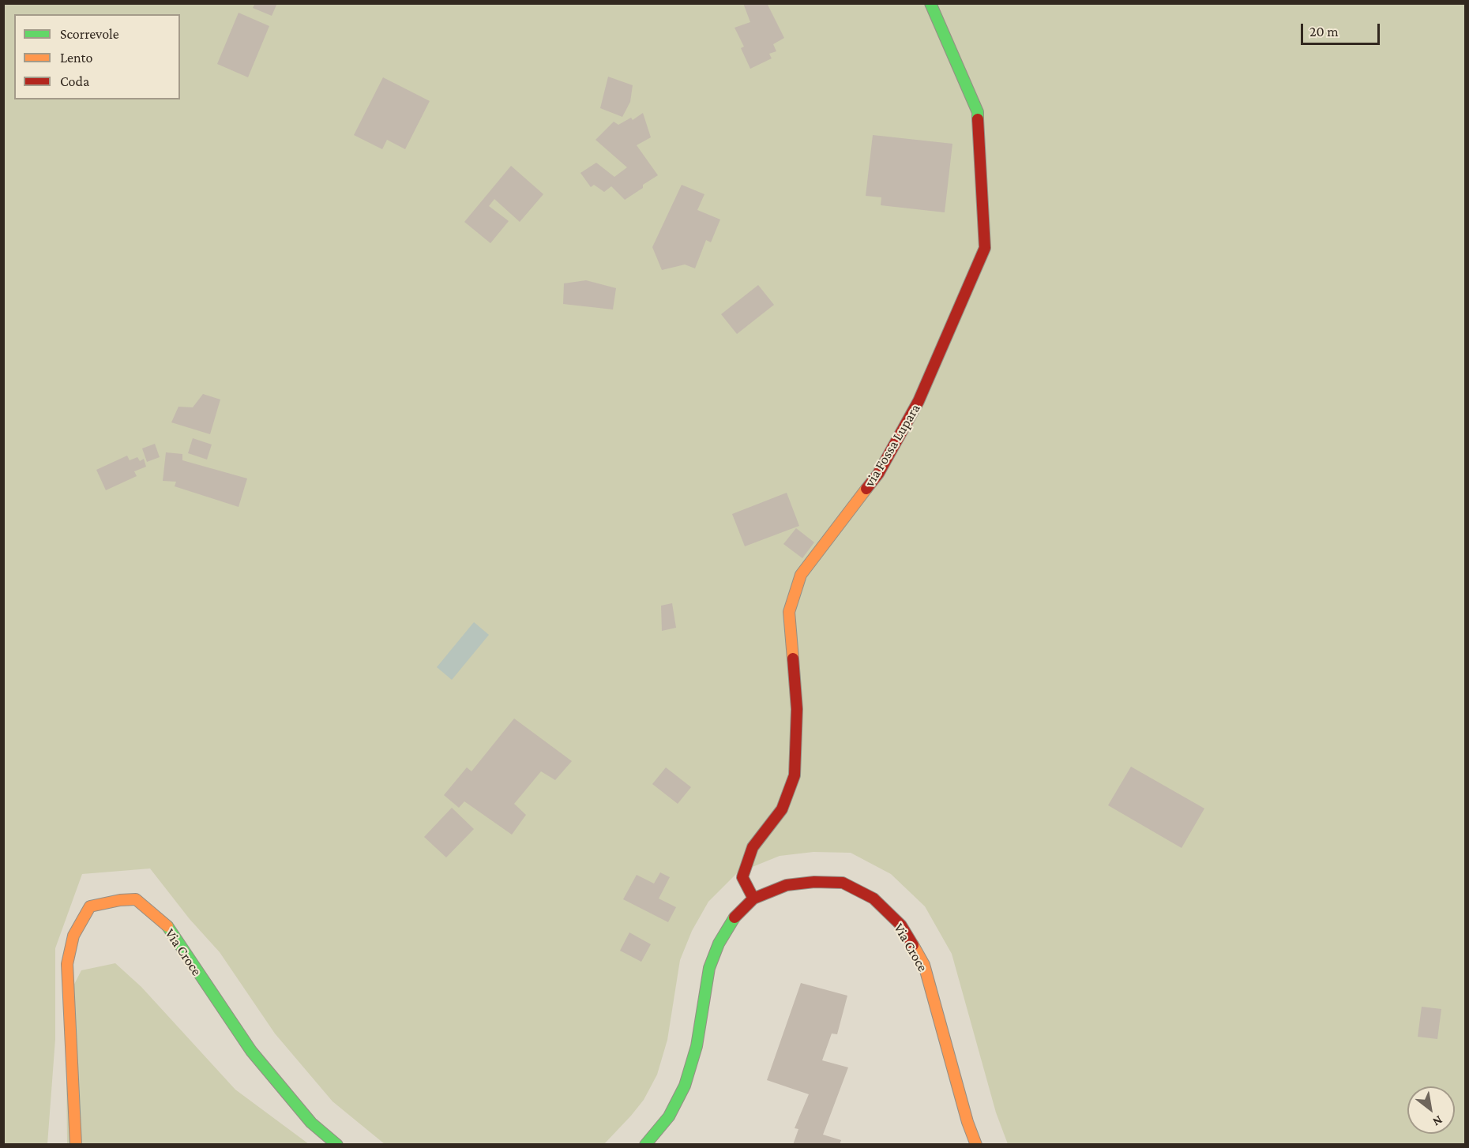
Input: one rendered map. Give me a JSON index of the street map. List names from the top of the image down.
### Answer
{
  "streets": {
    "street": ["via Fossa Lupara", "Via Croce"]
  },
  "crossings": [
    ["via Fossa Lupara", "Via Croce"]
  ],
  "legend": ["Scorrevole", "Lento", "Coda"],
  "scale_bar": "20 m",
  "north": "bottom right"
}
